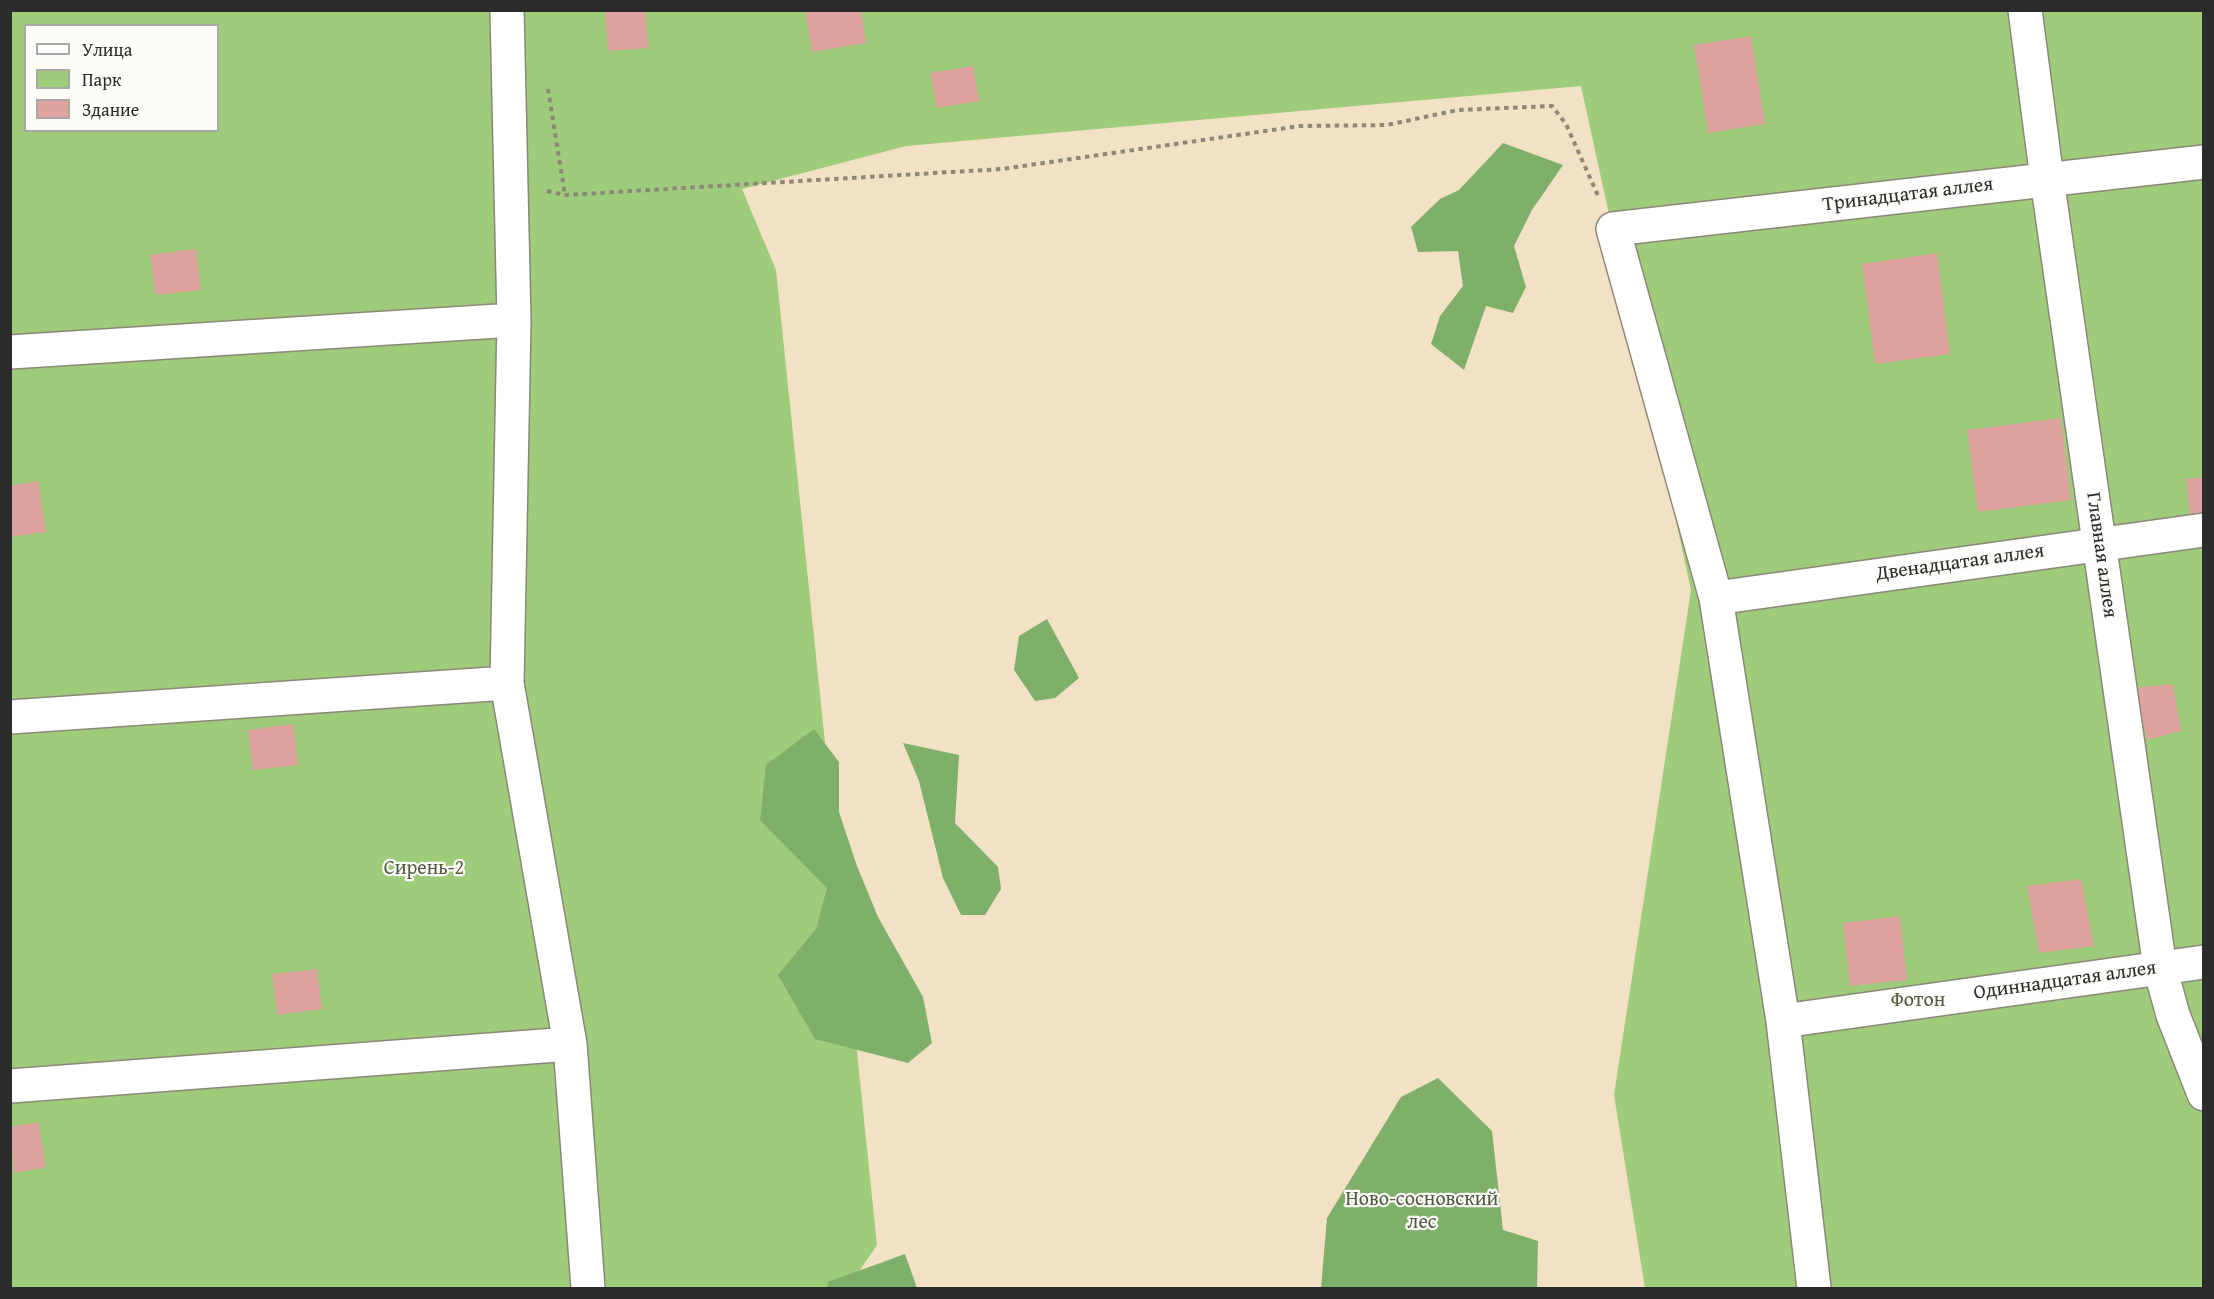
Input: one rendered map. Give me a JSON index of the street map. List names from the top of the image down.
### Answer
{
  "streets": {
    "street": [
      "Тринадцатая аллея",
      "Главная аллея",
      "Двенадцатая аллея",
      "Одиннадцатая аллея"
    ]
  },
  "crossings": [
    ["Тринадцатая аллея", "Главная аллея"],
    ["Главная аллея", "Двенадцатая аллея"],
    ["Главная аллея", "Одиннадцатая аллея"]
  ],
  "parks": ["Сирень-2", "Фотон", "Ново-сосновский лес"],
  "legend": ["Улица", "Парк", "Здание"]
}
